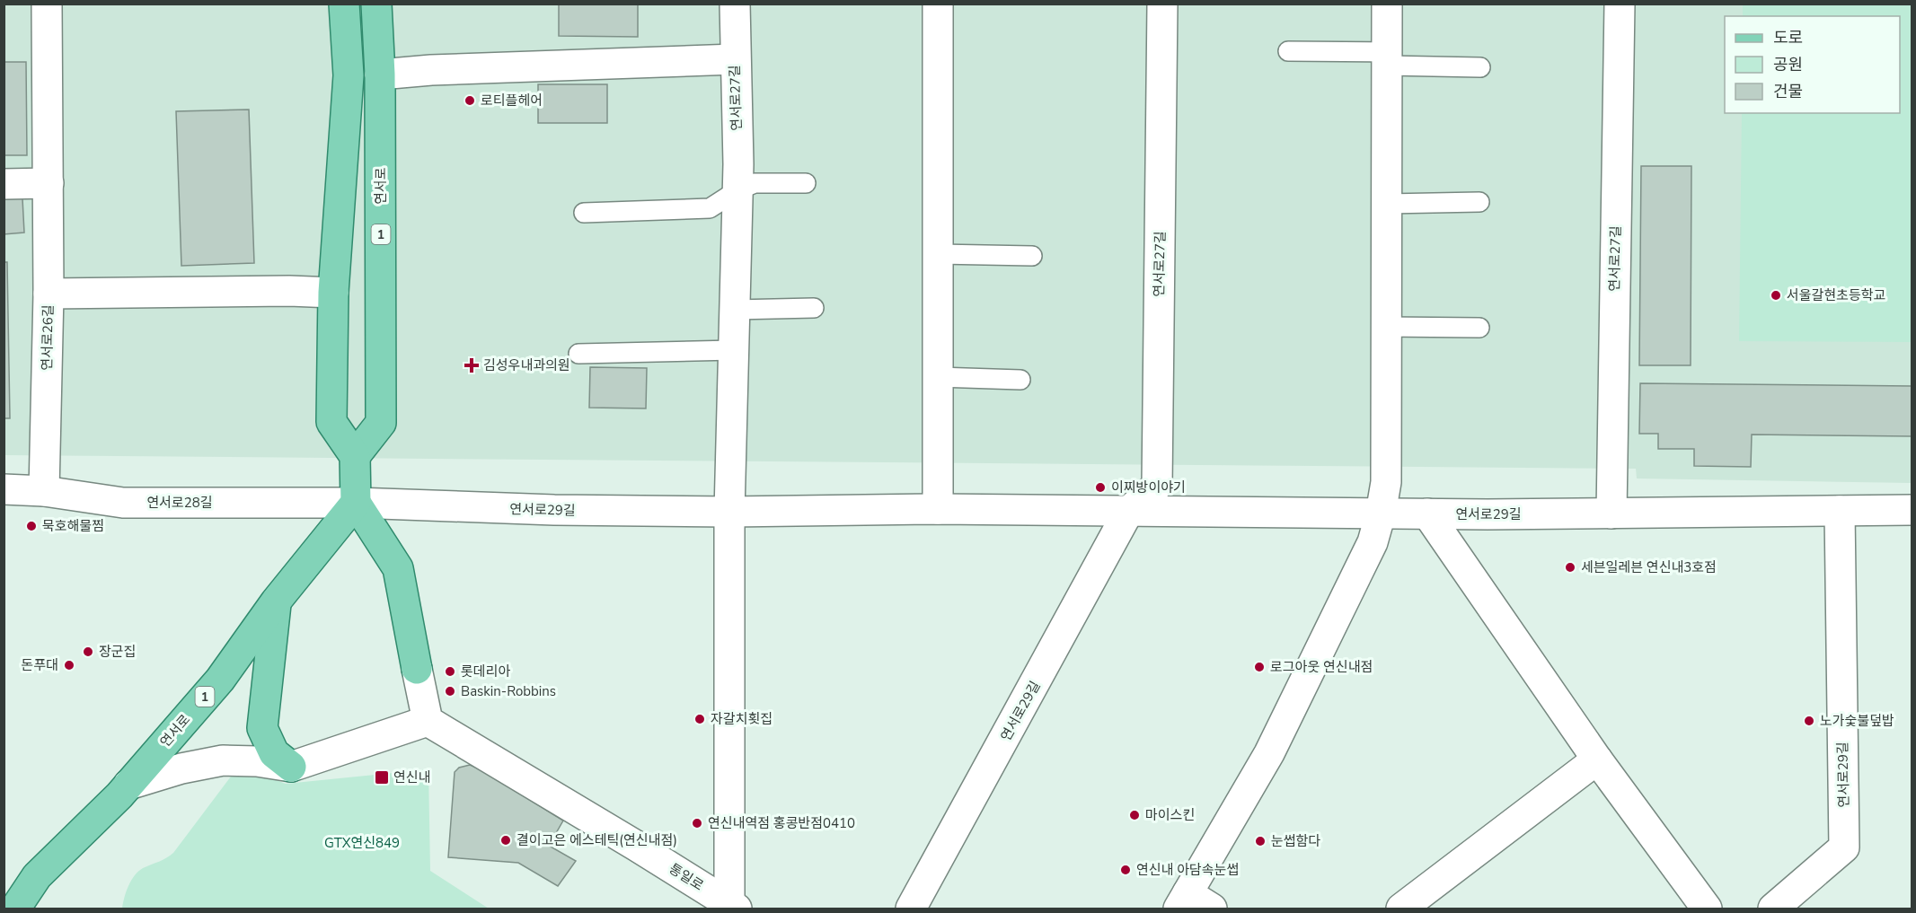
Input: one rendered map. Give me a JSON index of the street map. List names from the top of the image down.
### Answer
{
  "streets": {
    "main road": ["연서로", "1"],
    "street": [
      "연서로27길",
      "연서로26길",
      "연서로28길",
      "연서로29길",
      "통일로"
    ]
  },
  "crossings": [
    ["연서로27길", "연서로29길"],
    ["연서로", "연서로28길"],
    ["연서로", "연서로29길"],
    ["연서로26길", "연서로28길"],
    ["연서로28길", "연서로29길"]
  ],
  "parks": ["GTX연신849"],
  "places": {
    "other": [
      "로티플헤어",
      "서울갈현초등학교",
      "이찌방이야기",
      "묵호해물찜",
      "세븐일레븐 연신내3호점",
      "장군집",
      "돈푸대",
      "로그아웃 연신내점",
      "롯데리아",
      "Baskin-Robbins",
      "자갈치횟집",
      "노가숯불덮밥",
      "마이스킨",
      "연신내역점 홍콩반점0410",
      "결이고은 에스테틱(연신내점)",
      "눈썹함다",
      "연신내 아담속눈썹"
    ],
    "health": ["김성우내과의원"],
    "transit": ["연신내"]
  },
  "legend": ["도로", "공원", "건물"]
}
